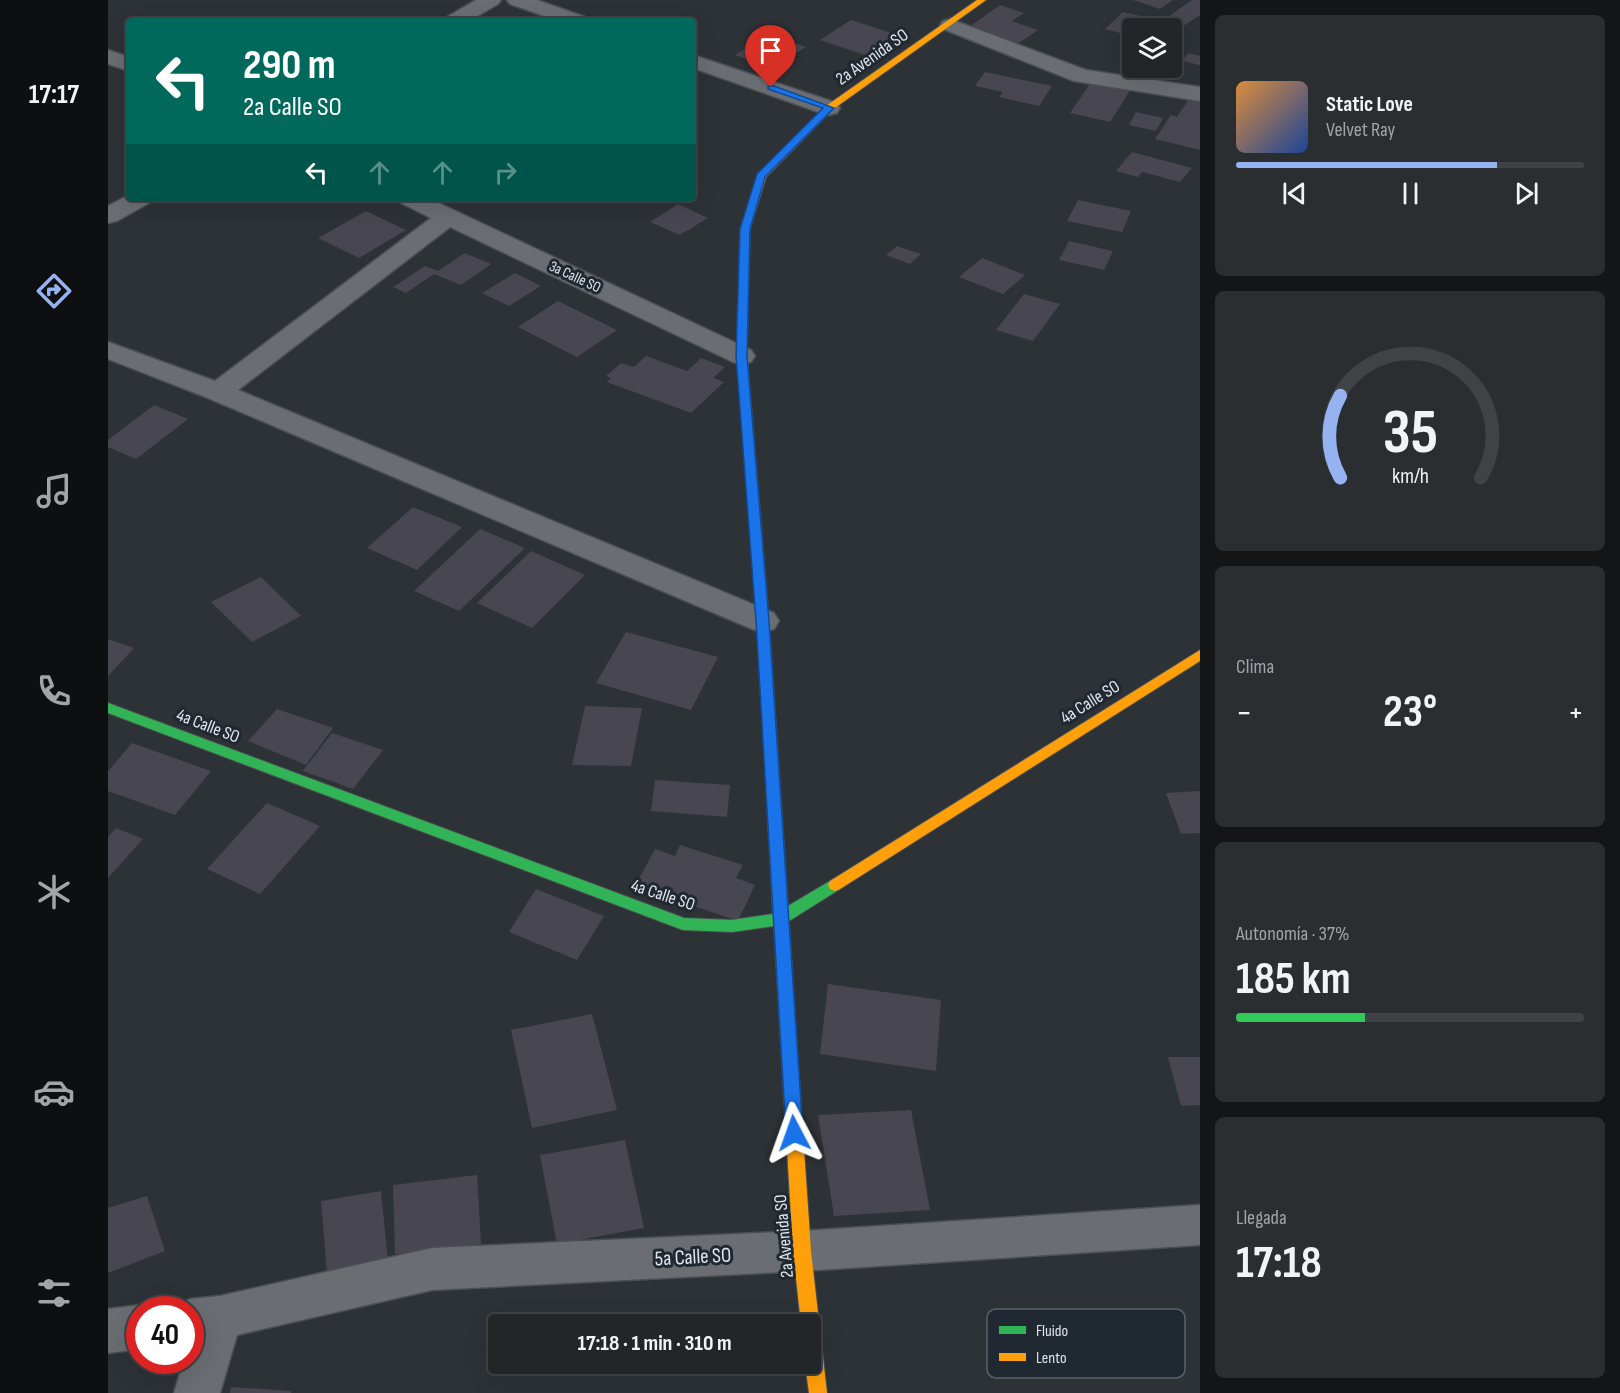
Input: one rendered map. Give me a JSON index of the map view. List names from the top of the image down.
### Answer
{
  "streets": {
    "street": [
      "2a Avenida SO",
      "3a Calle SO",
      "4a Calle SO",
      "5a Calle SO"
    ]
  },
  "crossings": [
    ["2a Avenida SO", "3a Calle SO"],
    ["2a Avenida SO", "4a Calle SO"],
    ["2a Avenida SO", "5a Calle SO"]
  ],
  "legend": ["Fluido", "Lento"],
  "page": {
    "tabs": "17:17",
    "turn": ["290 m", "2a Calle SO"],
    "song": ["Static Love", "Velvet Ray"],
    "tile": [
      "Clima",
      ["Autonomía · 37%", "185 km"],
      ["Llegada", "17:18"]
    ],
    "heat": ["−", "23°", "+"],
    "limit": "40",
    "trip": "17:18 · 1 min · 310 m",
    "gauge": ["35", "km/h"]
  }
}
